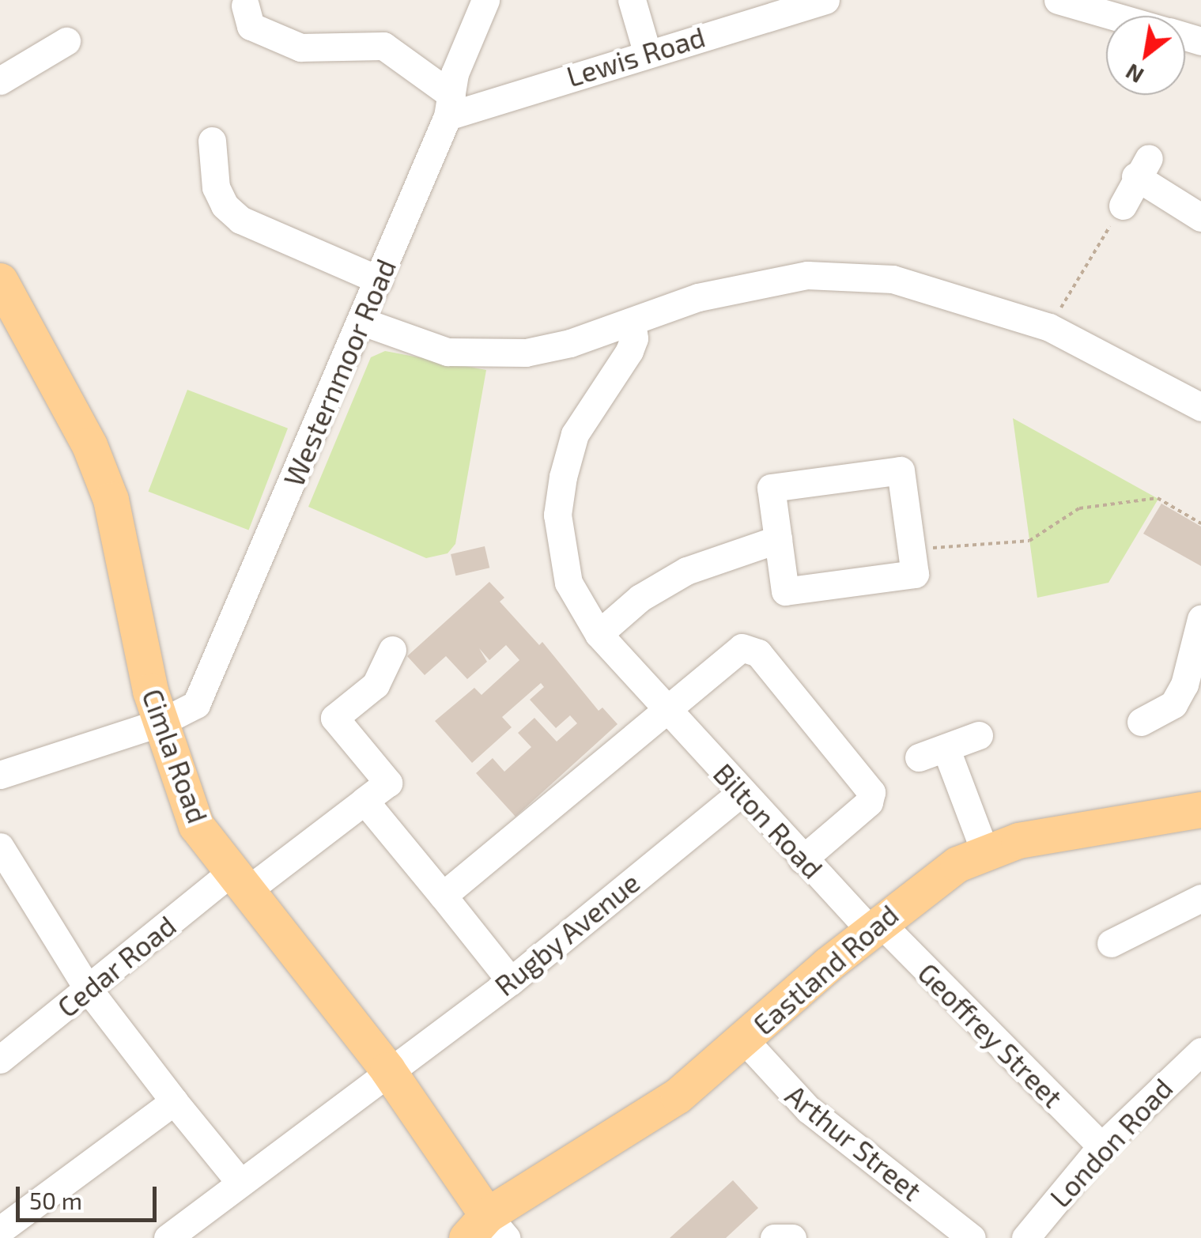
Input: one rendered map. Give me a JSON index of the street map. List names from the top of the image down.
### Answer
{
  "streets": {
    "main road": ["Cimla Road", "Eastland Road"],
    "street": [
      "Lewis Road",
      "Westernmoor Road",
      "Bilton Road",
      "Rugby Avenue",
      "Cedar Road",
      "Geoffrey Street",
      "Arthur Street",
      "London Road"
    ]
  },
  "crossings": [
    ["Lewis Road", "Westernmoor Road"],
    ["Westernmoor Road", "Cimla Road"],
    ["Cimla Road", "Rugby Avenue"],
    ["Cimla Road", "Cedar Road"],
    ["Cimla Road", "Eastland Road"],
    ["Bilton Road", "Rugby Avenue"],
    ["Bilton Road", "Eastland Road"],
    ["Bilton Road", "Geoffrey Street"],
    ["Eastland Road", "Geoffrey Street"],
    ["Eastland Road", "Arthur Street"],
    ["Geoffrey Street", "London Road"]
  ],
  "scale_bar": "50 m",
  "north": "bottom left"
}
